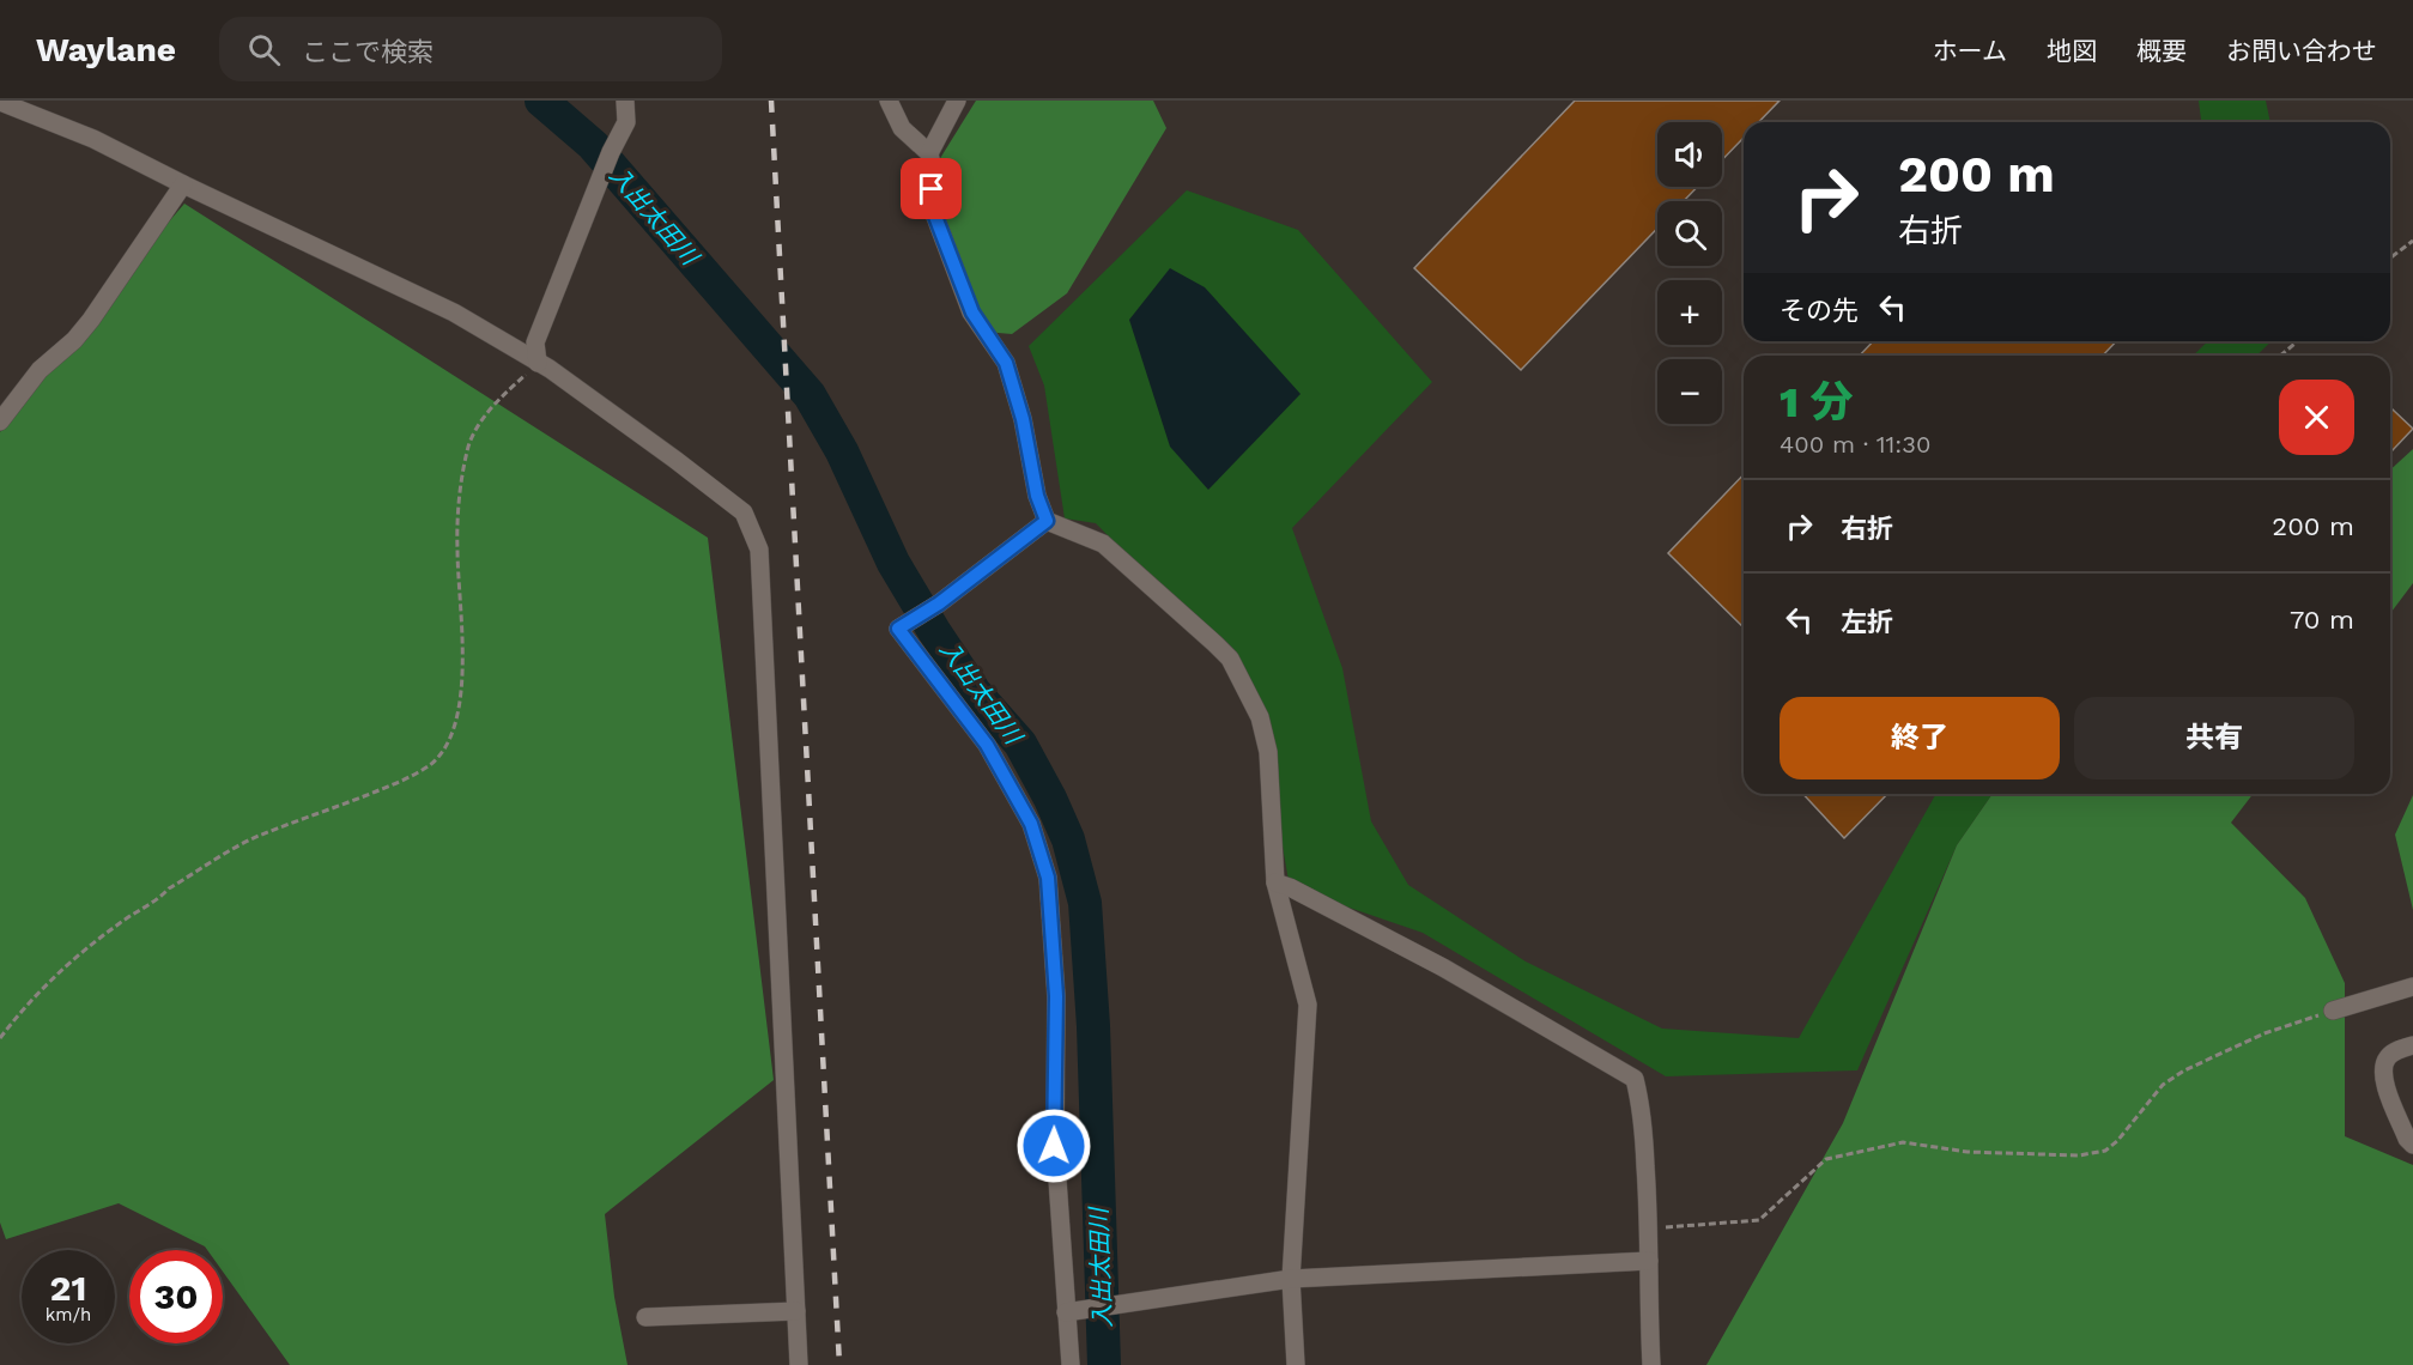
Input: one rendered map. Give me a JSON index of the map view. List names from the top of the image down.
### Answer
{
  "water": ["入出太田川"],
  "page": {
    "header": "Waylane",
    "search": "ここで検索",
    "nav": [
      "ホーム",
      "地図",
      "概要",
      "お問い合わせ"
    ],
    "map_buttons": ["+", "−"],
    "turn": ["200 m", "右折"],
    "then": "その先",
    "heading": ["1 分", "400 m · 11:30"],
    "list": [
      {
        "name": "右折",
        "value": "200 m"
      },
      {
        "name": "左折",
        "value": "70 m"
      }
    ],
    "buttons": ["終了", "共有"],
    "speed": "21 km/h",
    "limit": "30"
  }
}
